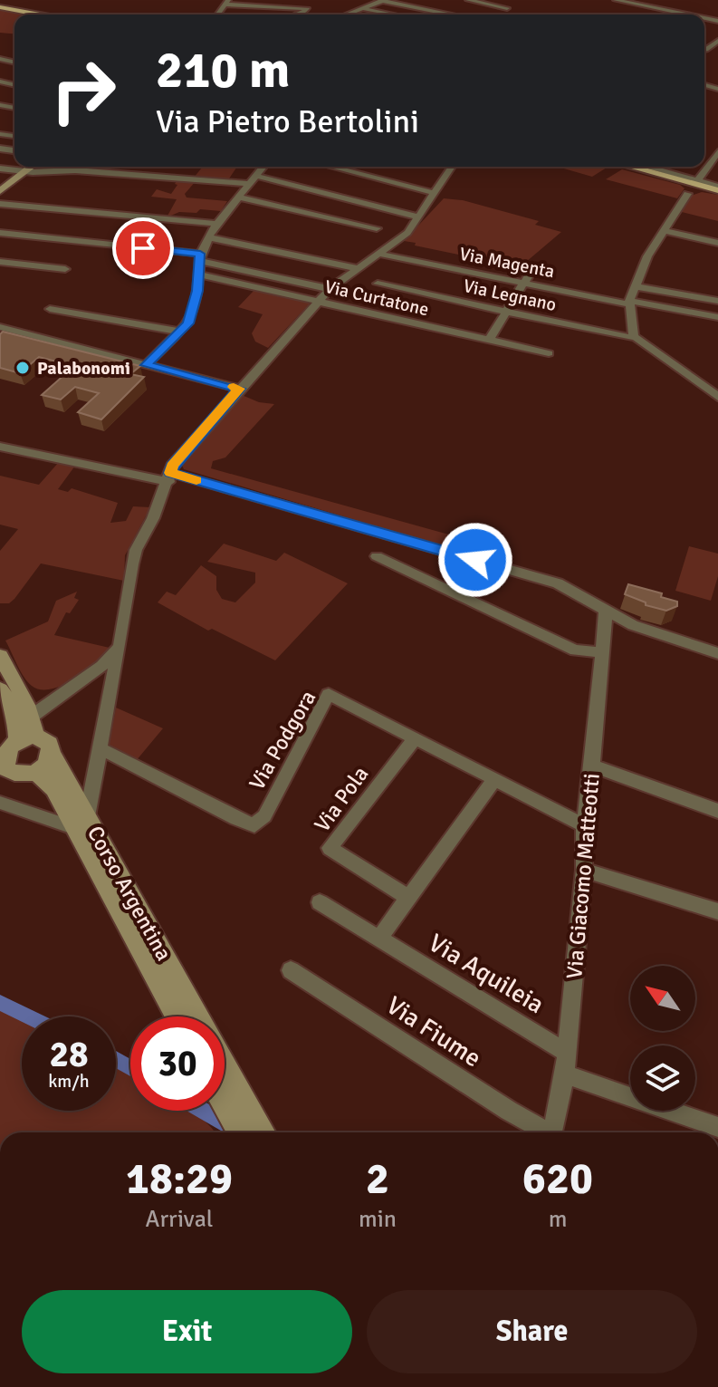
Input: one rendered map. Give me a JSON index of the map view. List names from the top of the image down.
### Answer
{
  "streets": {
    "main road": ["Corso Argentina"],
    "street": [
      "Via Magenta",
      "Via Legnano",
      "Via Curtatone",
      "Via Podgora",
      "Via Pola",
      "Via Giacomo Matteotti",
      "Via Aquileia",
      "Via Fiume"
    ]
  },
  "crossings": [
    ["Via Podgora", "Via Pola"],
    ["Via Podgora", "Via Giacomo Matteotti"],
    ["Via Giacomo Matteotti", "Via Aquileia"]
  ],
  "places": ["Palabonomi"],
  "north": "top left",
  "page": {
    "turn": ["210 m", "Via Pietro Bertolini"],
    "speed": "28 km/h",
    "limit": "30",
    "eta": [
      "18:29",
      "Arrival",
      "2",
      "min",
      "620",
      "m"
    ],
    "buttons": ["Exit", "Share"]
  }
}
